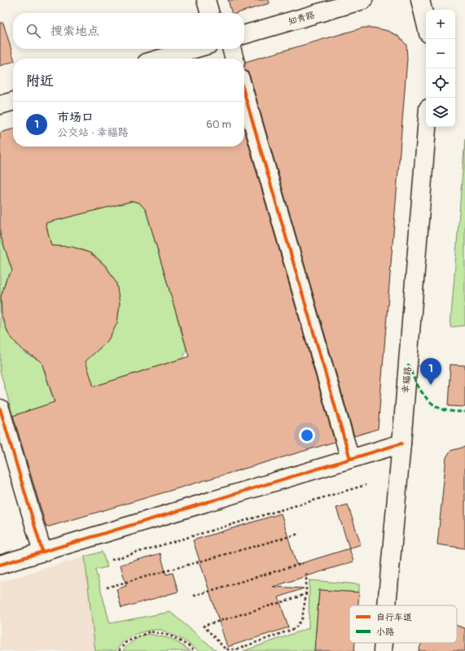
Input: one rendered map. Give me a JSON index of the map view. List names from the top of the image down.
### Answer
{
  "streets": {
    "street": ["知青路", "幸福路"]
  },
  "legend": ["自行车道", "小路"],
  "page": {
    "map_buttons": ["+", "−"],
    "search": "搜索地点",
    "heading": "附近",
    "list": [
      {
        "mark": "1",
        "name": "市场口",
        "note": "公交站 · 幸福路",
        "value": "60 m"
      }
    ],
    "pins": "1"
  }
}
